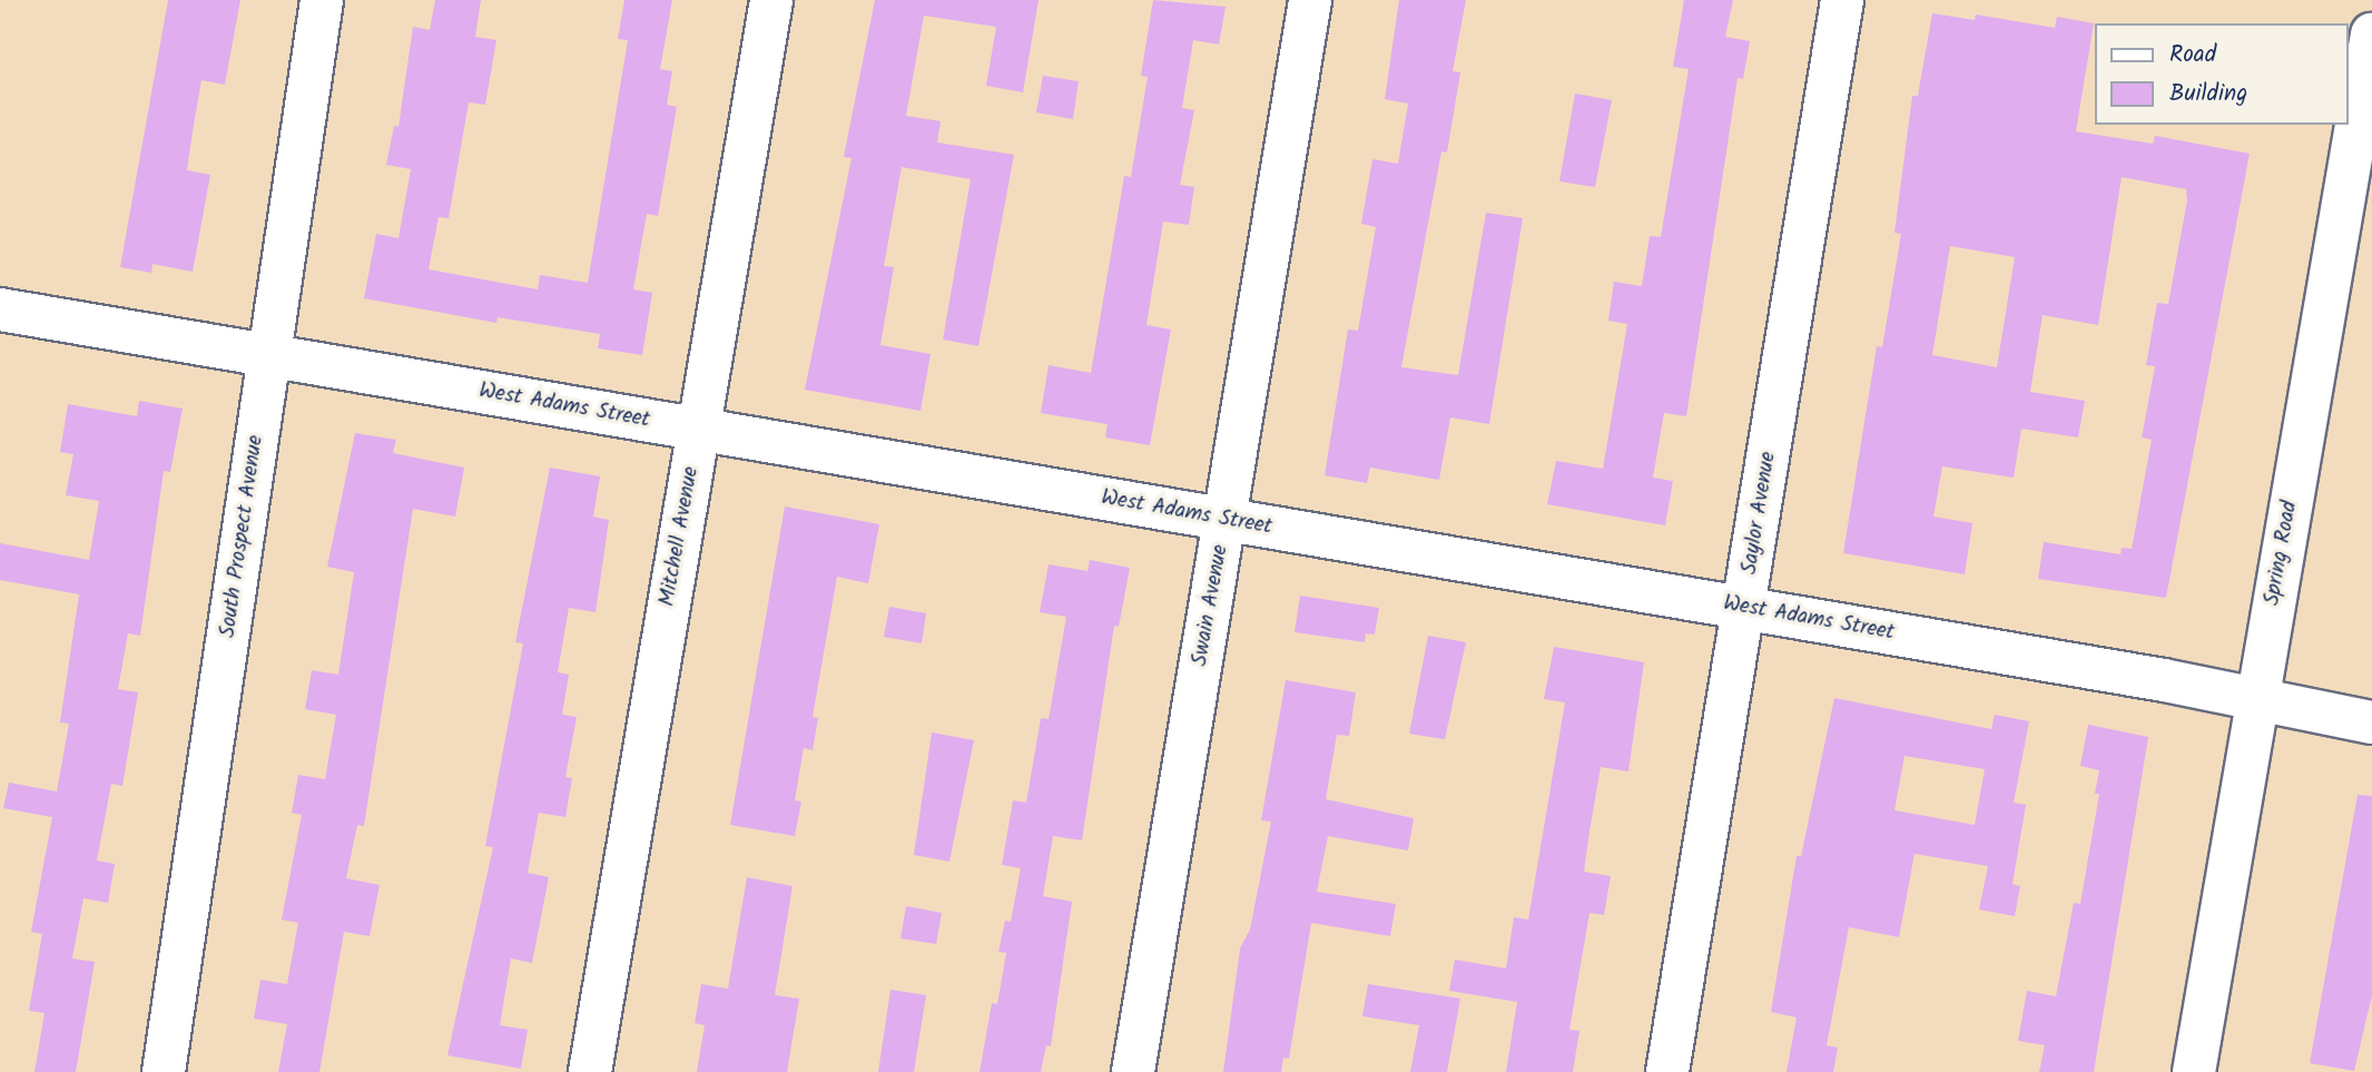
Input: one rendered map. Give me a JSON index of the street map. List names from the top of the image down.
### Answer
{
  "streets": {
    "street": [
      "West Adams Street",
      "Saylor Avenue",
      "South Prospect Avenue",
      "Mitchell Avenue",
      "Spring Road",
      "Swain Avenue"
    ]
  },
  "crossings": [
    ["West Adams Street", "Saylor Avenue"],
    ["West Adams Street", "South Prospect Avenue"],
    ["West Adams Street", "Mitchell Avenue"],
    ["West Adams Street", "Spring Road"],
    ["West Adams Street", "Swain Avenue"]
  ],
  "legend": ["Road", "Building"]
}
